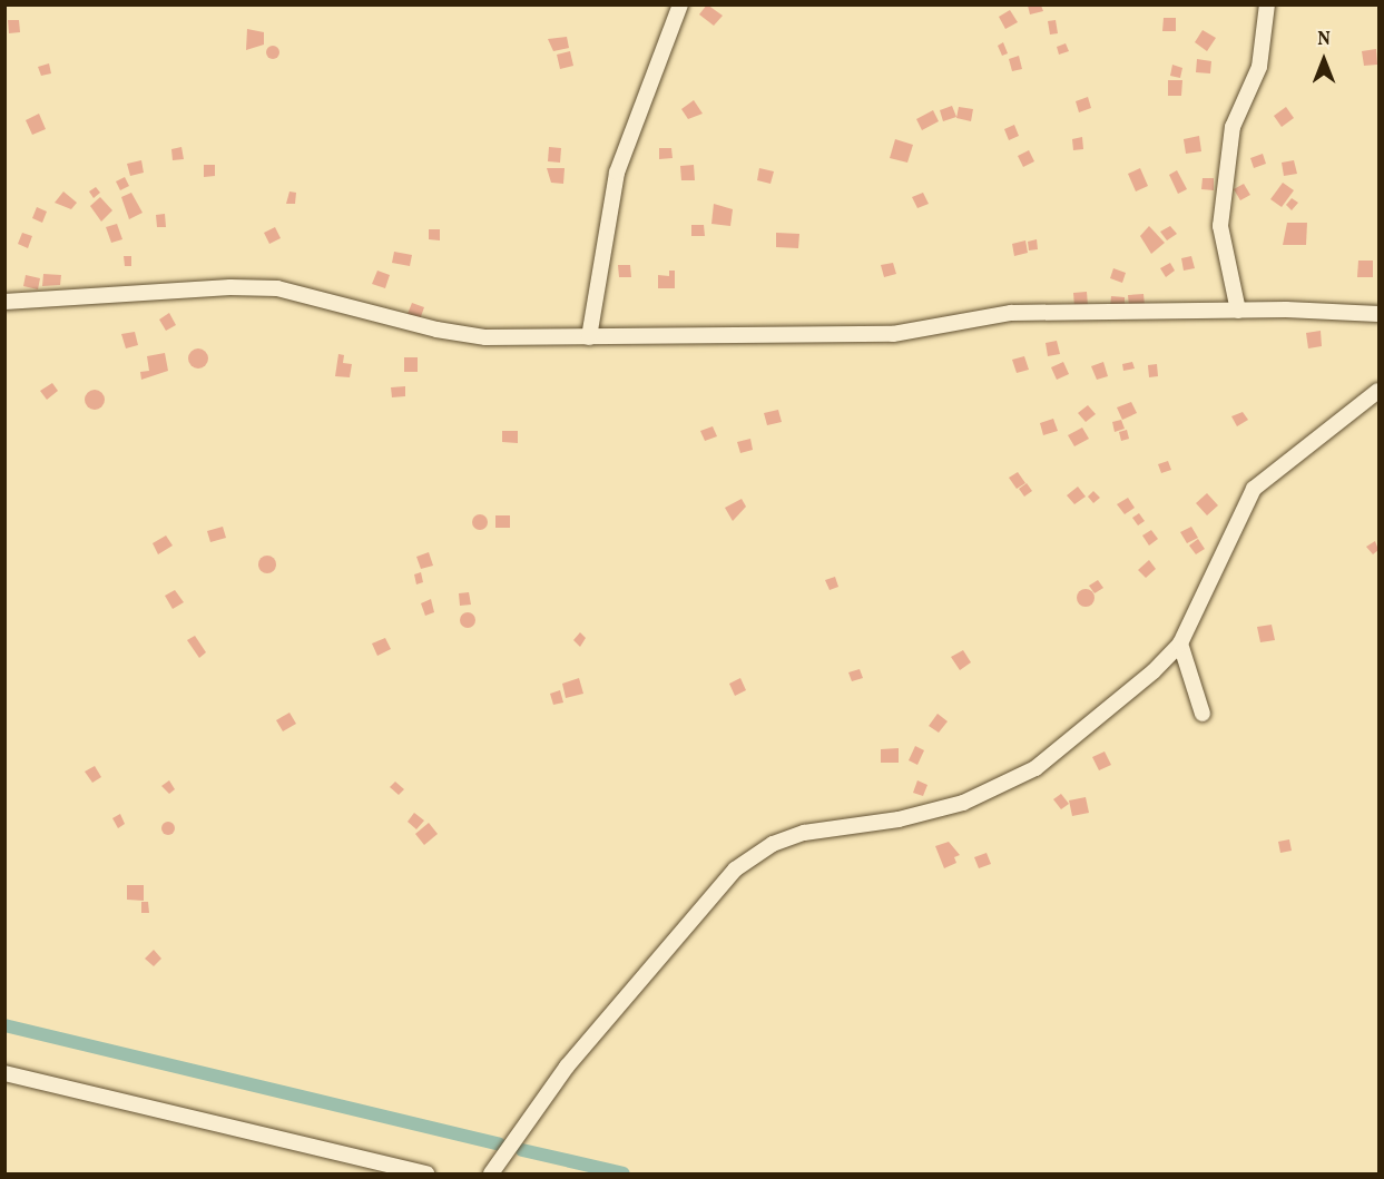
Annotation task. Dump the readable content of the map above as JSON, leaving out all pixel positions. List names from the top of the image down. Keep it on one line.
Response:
{"north":"top"}
